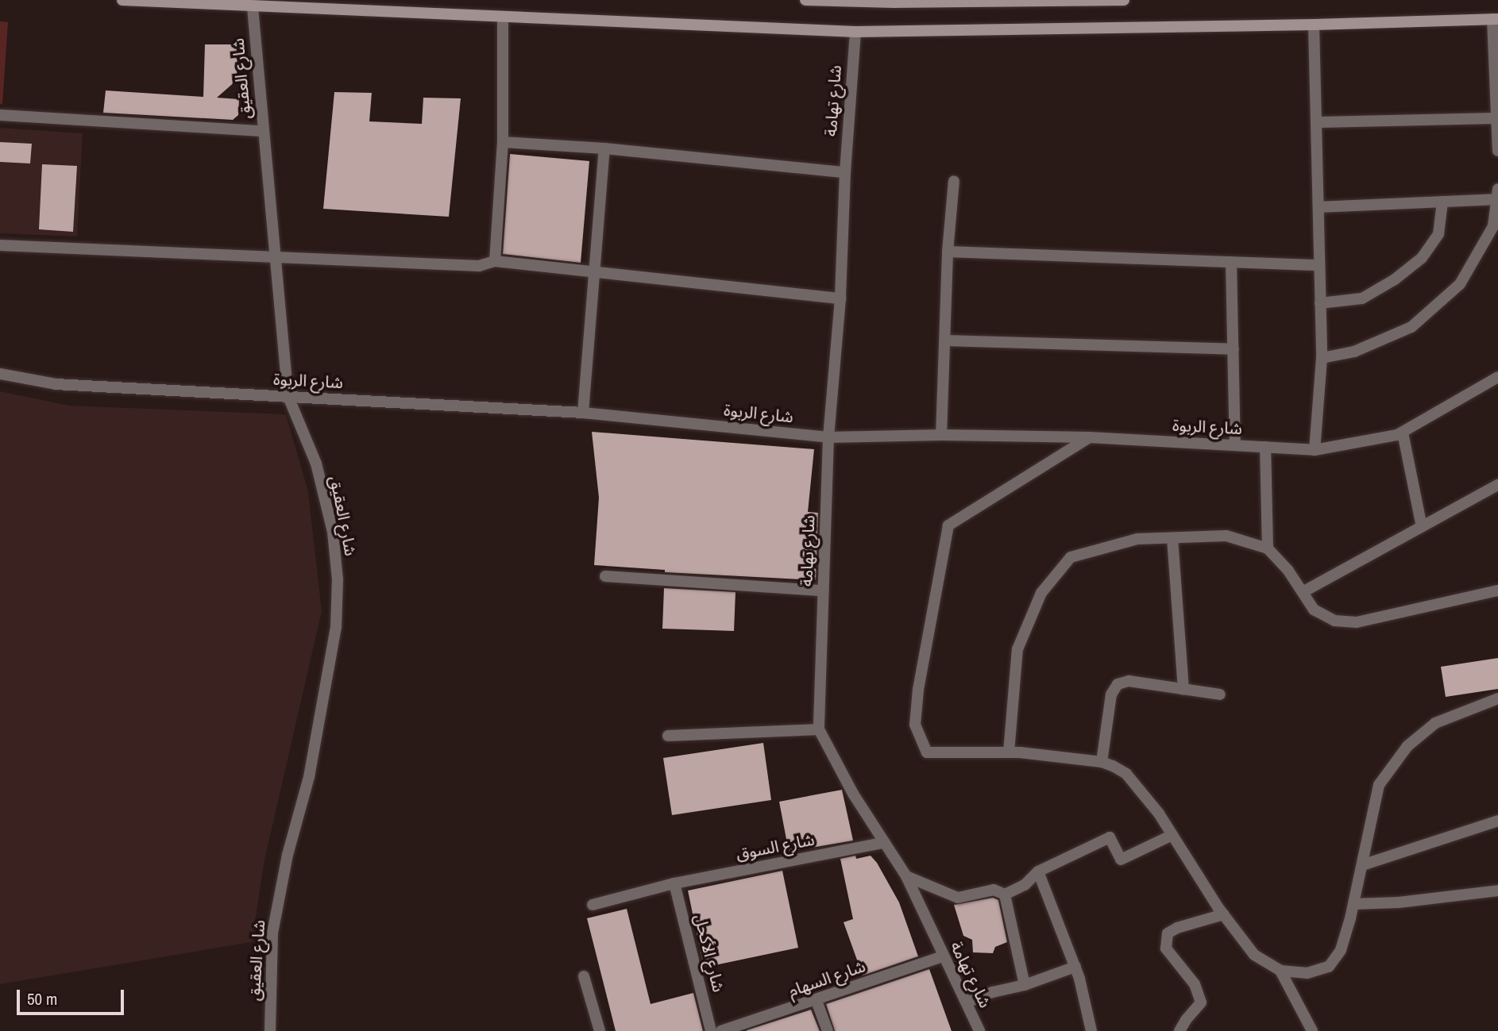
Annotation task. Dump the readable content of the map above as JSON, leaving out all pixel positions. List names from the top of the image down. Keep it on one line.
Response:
{"streets":{"street":["شارع العقيق","شارع تهامة","شارع الربوة","شارع السوق","شارع الأكحل","شارع السهام"]},"crossings":[["شارع العقيق","شارع الربوة"],["شارع تهامة","شارع الربوة"],["شارع تهامة","شارع السوق"],["شارع تهامة","شارع السهام"],["شارع السوق","شارع الأكحل"]],"scale_bar":"50 m"}
